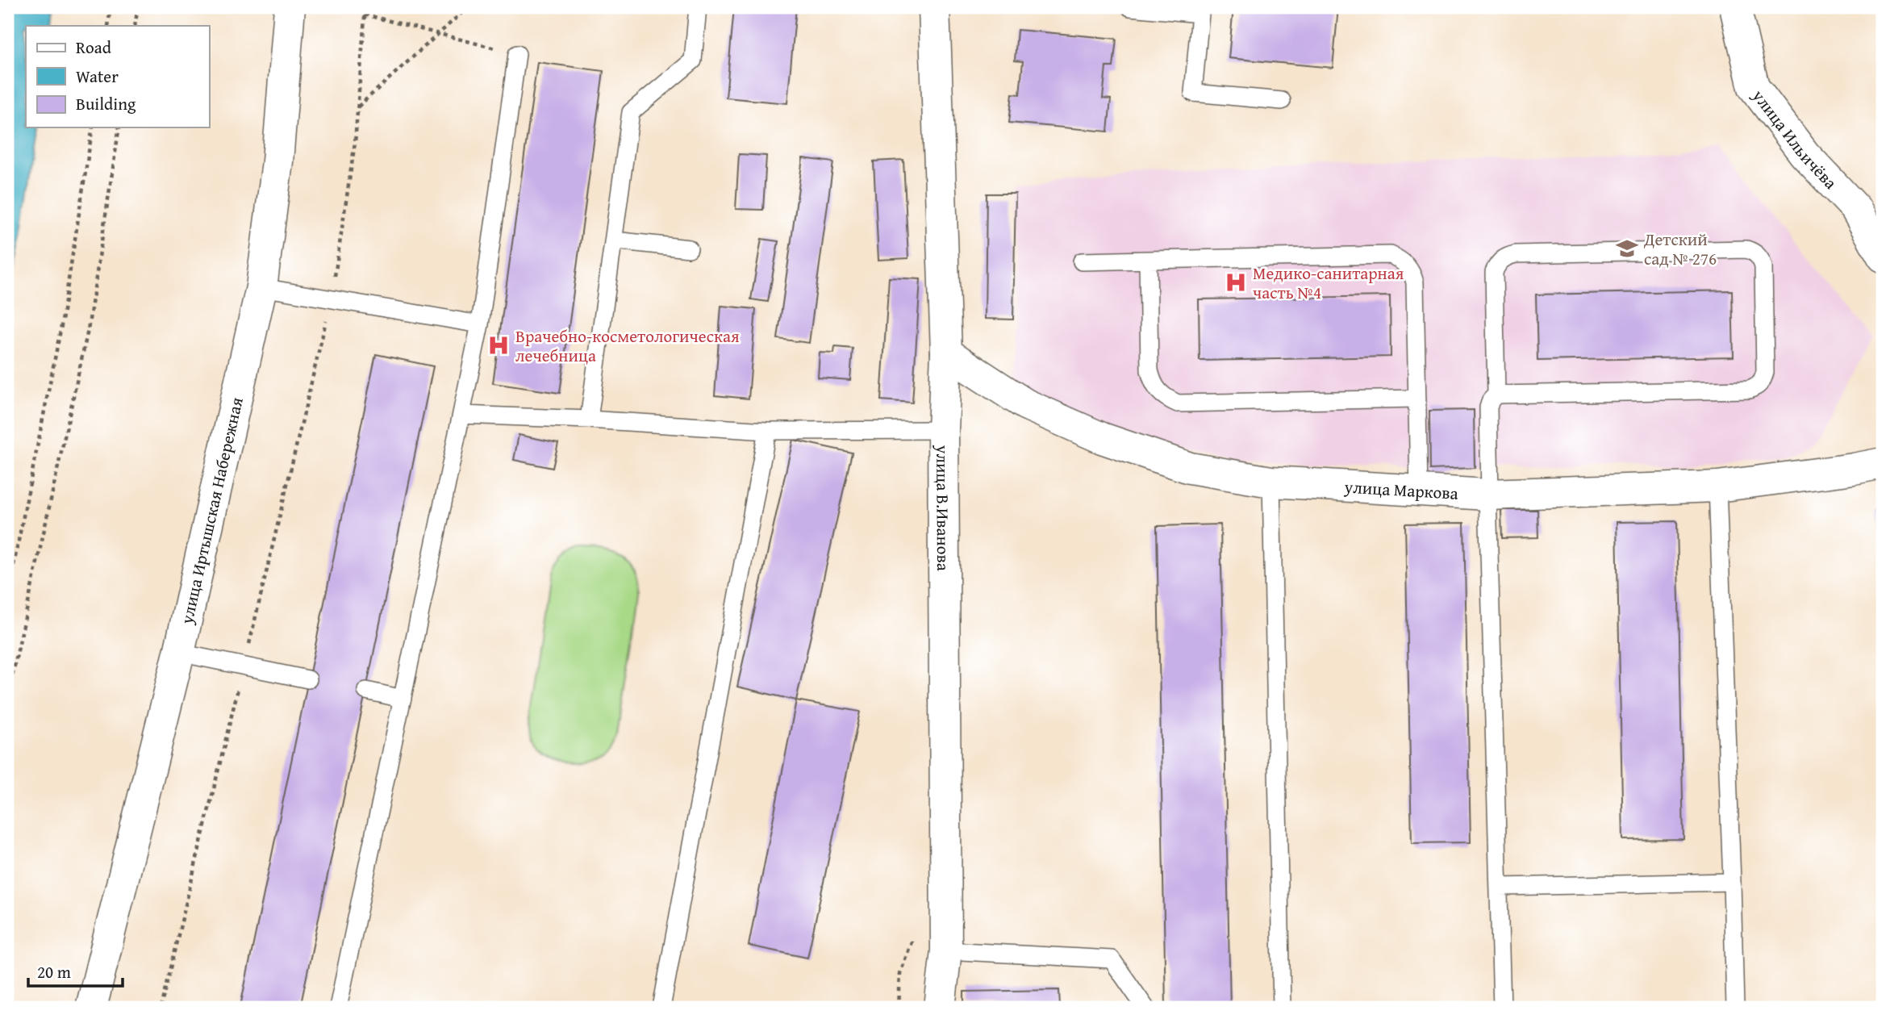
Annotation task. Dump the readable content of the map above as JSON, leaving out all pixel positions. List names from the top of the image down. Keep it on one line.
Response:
{"streets":{"street":["улица Ильичёва","улица Маркова","улица В.Иванова","улица Иртышская Набережная"]},"crossings":[["улица Маркова","улица В.Иванова"]],"places":{"school or university":["Детский сад № 276"],"hospital":["Медико-санитарная часть №4","Врачебно-косметологическая лечебница"]},"legend":["Road","Water","Building"],"scale_bar":"20 m"}
